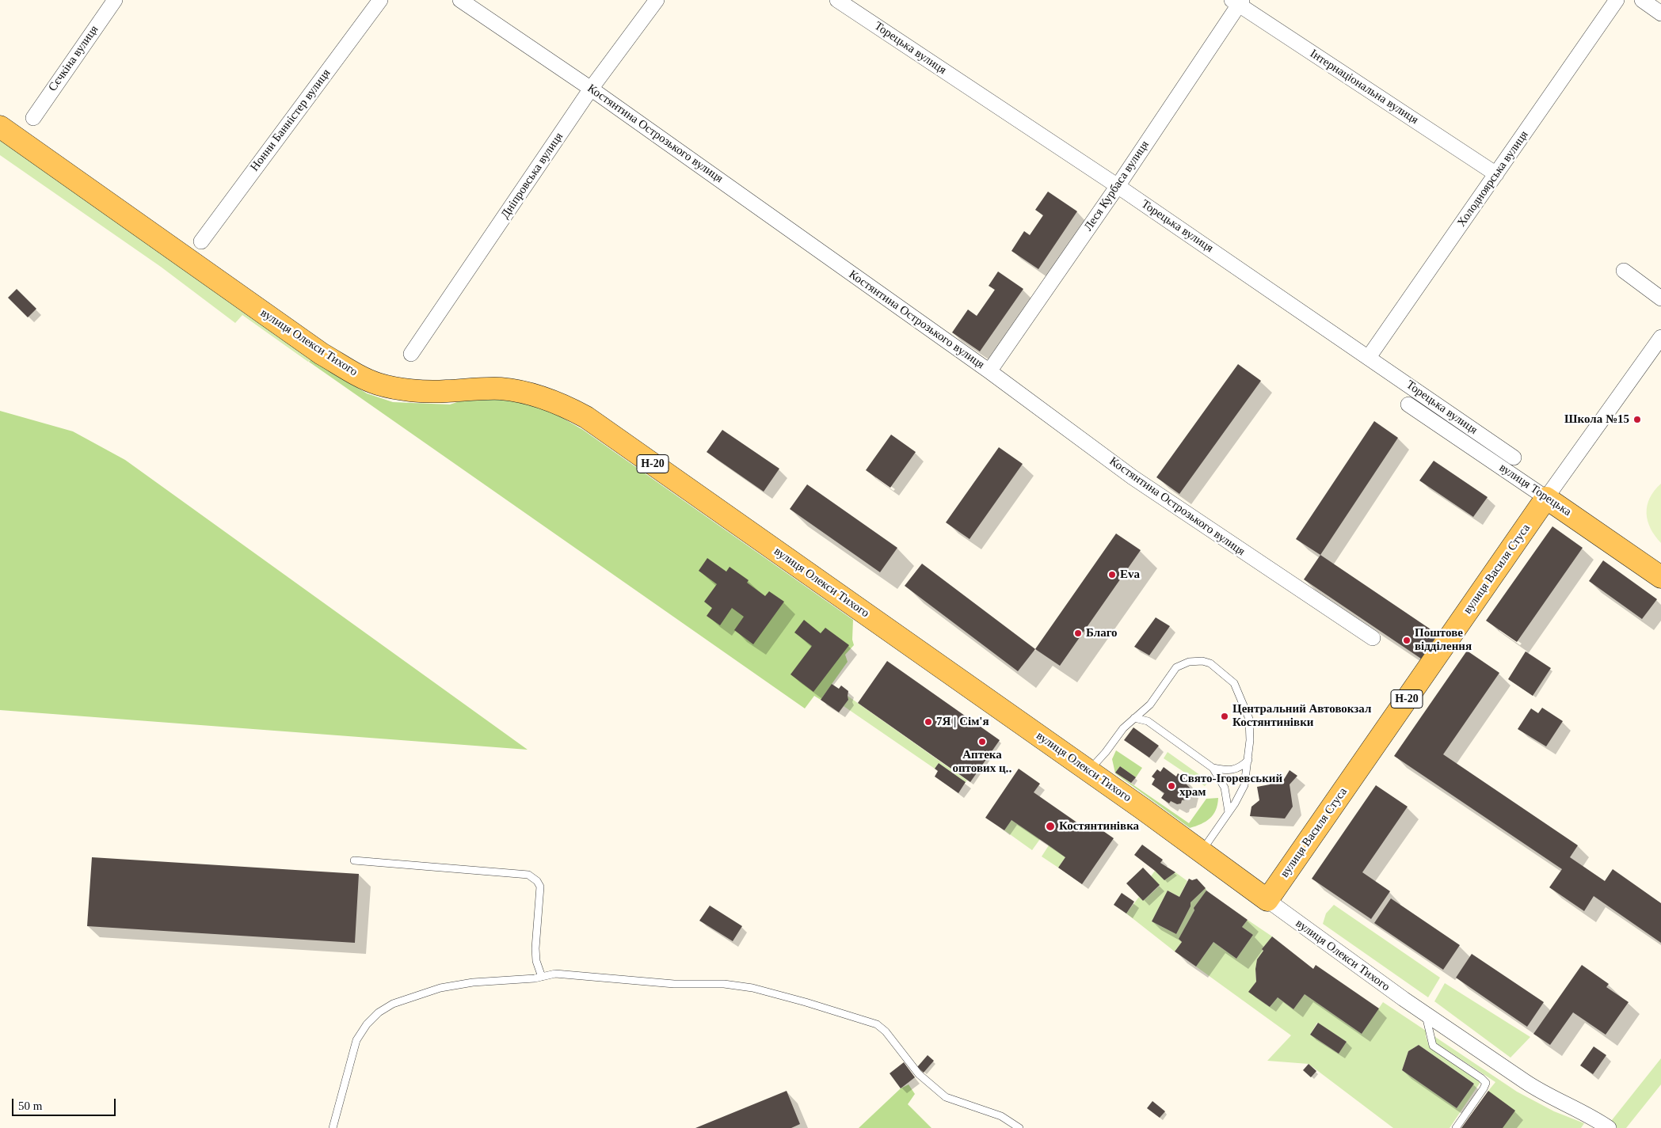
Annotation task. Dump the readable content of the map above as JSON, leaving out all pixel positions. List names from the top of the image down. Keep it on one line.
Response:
{"streets":{"main road":["вулиця Олекси Тихого","Н-20","вулиця Торецька","вулиця Василя Стуса"],"street":["Торецька вулиця","Сєчкіна вулиця","Інтернаціональна вулиця","Нонни Банністер вулиця","Костянтина Острозького вулиця","Дніпровська вулиця","Холодноярська вулиця","Леся Курбаса вулиця"]},"crossings":[["Торецька вулиця","Холодноярська вулиця"],["Торецька вулиця","Леся Курбаса вулиця"],["Інтернаціональна вулиця","Холодноярська вулиця"],["Інтернаціональна вулиця","Леся Курбаса вулиця"],["Костянтина Острозького вулиця","Дніпровська вулиця"],["Костянтина Острозького вулиця","Леся Курбаса вулиця"],["вулиця Олекси Тихого","вулиця Василя Стуса"],["вулиця Торецька","вулиця Василя Стуса"]],"places":["Школа №15","Eva","Благо","Поштове відділення","Центральний Автовокзал Костянтинівки","7Я | Сім'я","Аптека оптових ц‥","Свято-Ігоревський храм","Костянтинівка"],"scale_bar":"50 m"}
